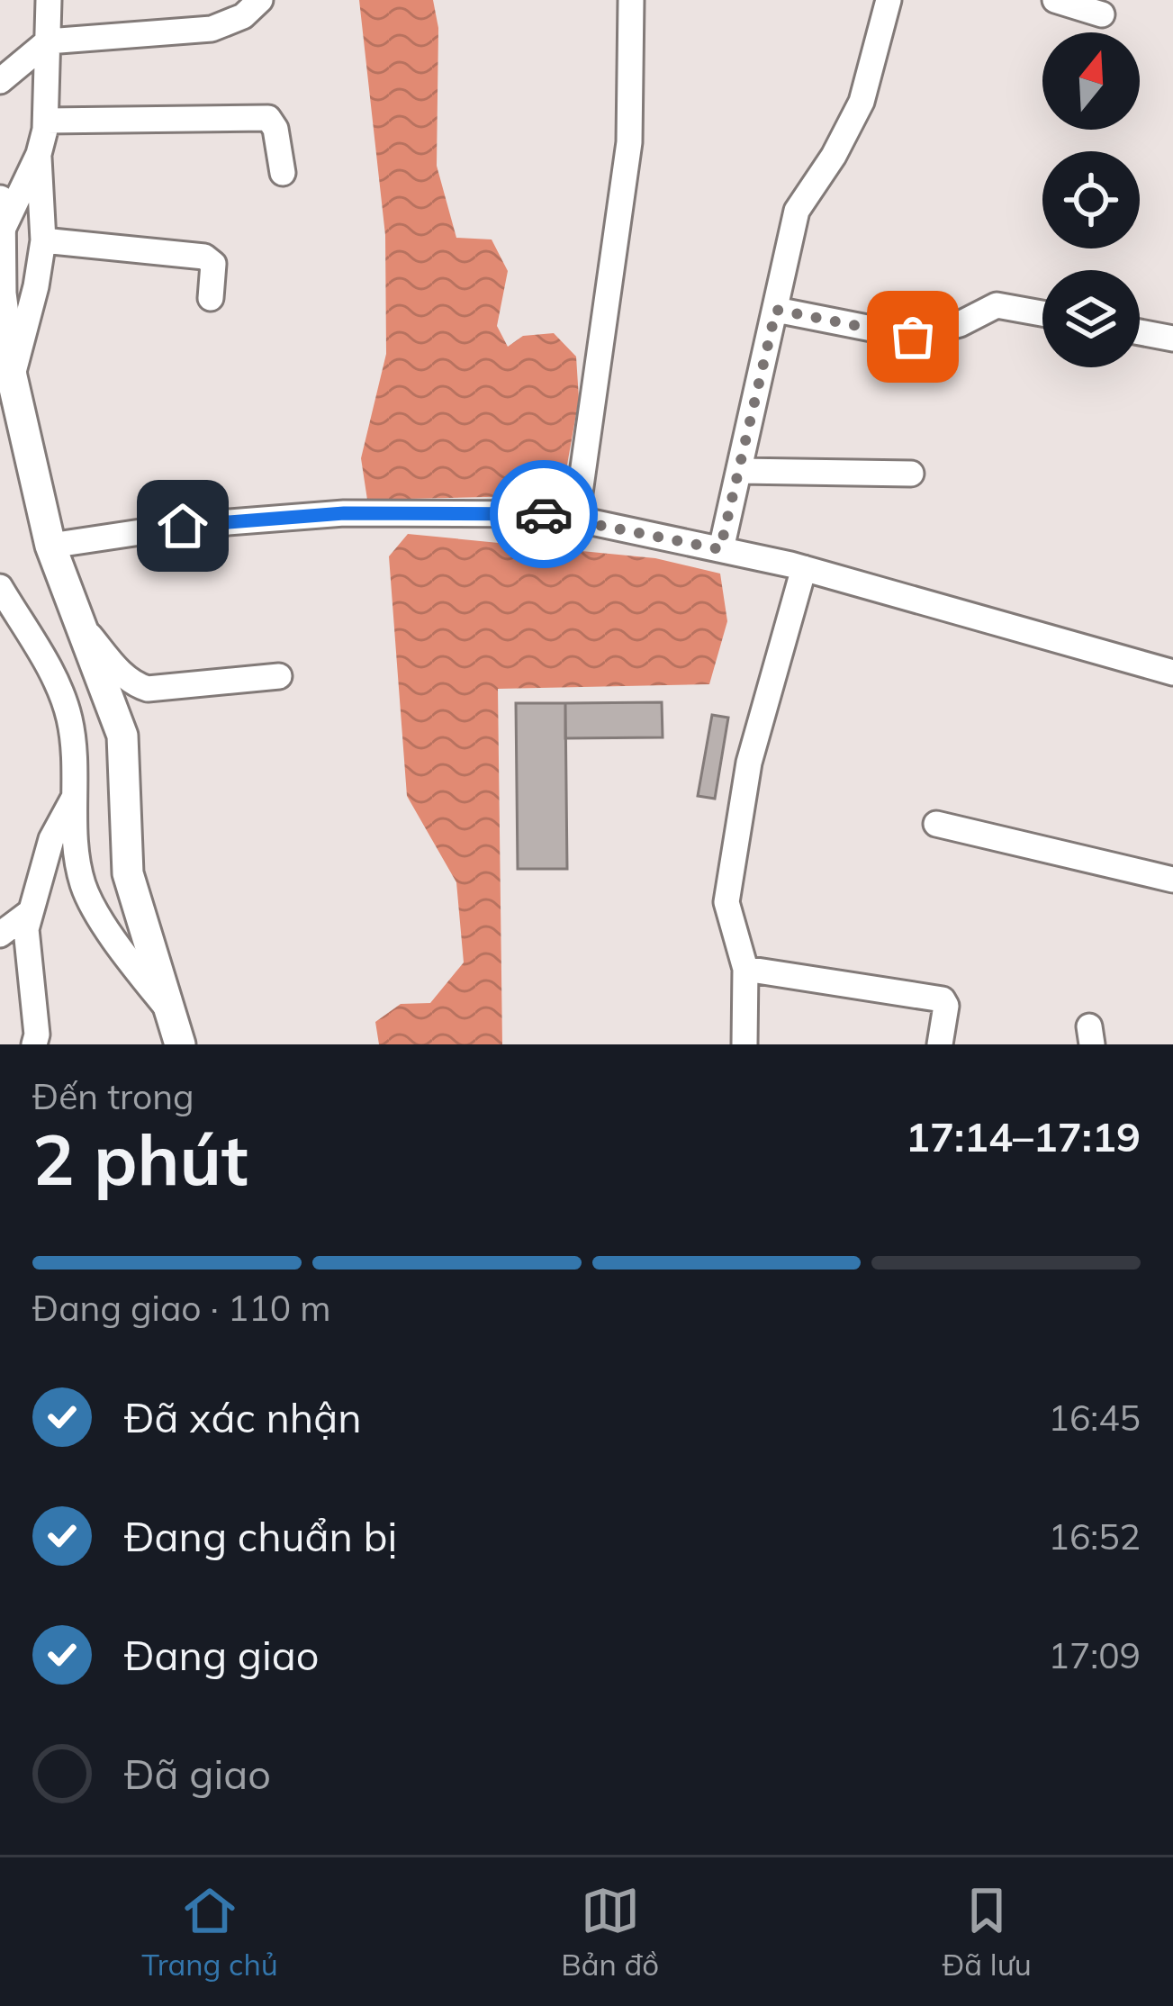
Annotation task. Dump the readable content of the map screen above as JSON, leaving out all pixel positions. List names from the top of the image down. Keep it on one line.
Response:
{"north":"top","page":{"heading":["2 phút","Đến trong","17:14–17:19"],"bar":"Đang giao · 110 m","list":[["Đã xác nhận","16:45"],["Đang chuẩn bị","16:52"],["Đang giao","17:09"],"Đã giao"],"tabs":["Trang chủ","Bản đồ","Đã lưu"]}}
